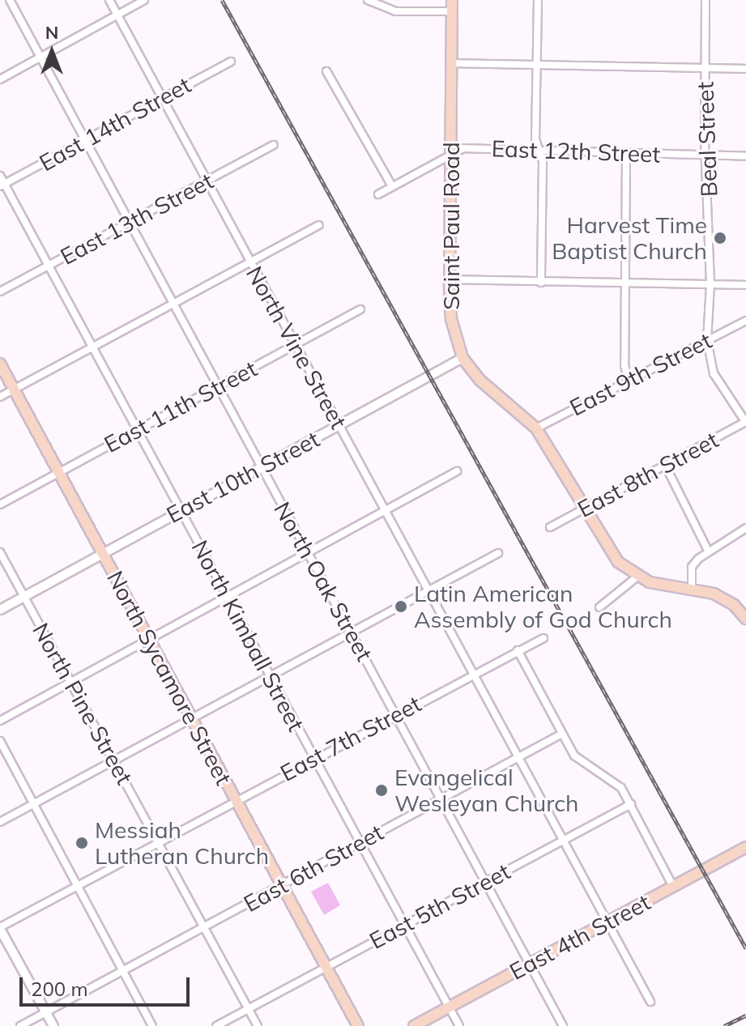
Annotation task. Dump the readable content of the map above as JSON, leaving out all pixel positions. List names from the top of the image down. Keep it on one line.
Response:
{"streets":{"main road":["Saint Paul Road","North Sycamore Street","East 4th Street"],"street":["East 14th Street","Beal Street","East 12th Street","East 13th Street","North Vine Street","East 9th Street","East 11th Street","East 8th Street","East 10th Street","North Oak Street","North Kimball Street","North Pine Street","East 7th Street","East 6th Street","East 5th Street"]},"crossings":[["East 14th Street","North Vine Street"],["East 14th Street","North Oak Street"],["East 14th Street","North Kimball Street"],["Beal Street","East 12th Street"],["Beal Street","East 9th Street"],["Beal Street","East 8th Street"],["East 12th Street","Saint Paul Road"],["East 13th Street","North Vine Street"],["East 13th Street","North Oak Street"],["East 13th Street","North Kimball Street"],["Saint Paul Road","East 9th Street"],["Saint Paul Road","East 8th Street"],["Saint Paul Road","East 10th Street"],["North Vine Street","East 11th Street"],["North Vine Street","East 10th Street"],["North Vine Street","East 7th Street"],["North Vine Street","East 6th Street"],["North Vine Street","East 5th Street"],["North Vine Street","East 4th Street"],["East 11th Street","North Oak Street"],["East 11th Street","North Kimball Street"],["East 11th Street","North Sycamore Street"],["East 10th Street","North Oak Street"],["East 10th Street","North Kimball Street"],["East 10th Street","North Sycamore Street"],["East 10th Street","North Pine Street"],["North Oak Street","East 7th Street"],["North Oak Street","East 6th Street"],["North Oak Street","East 5th Street"],["North Oak Street","East 4th Street"],["North Kimball Street","East 7th Street"],["North Kimball Street","East 6th Street"],["North Kimball Street","East 5th Street"],["North Kimball Street","East 4th Street"],["North Sycamore Street","East 7th Street"],["North Sycamore Street","East 6th Street"],["North Sycamore Street","East 5th Street"],["North Pine Street","East 7th Street"],["North Pine Street","East 6th Street"],["North Pine Street","East 5th Street"]],"places":["Harvest Time Baptist Church","Latin American Assembly of God Church","Evangelical Wesleyan Church","Messiah Lutheran Church"],"scale_bar":"200 m","north":"top"}
